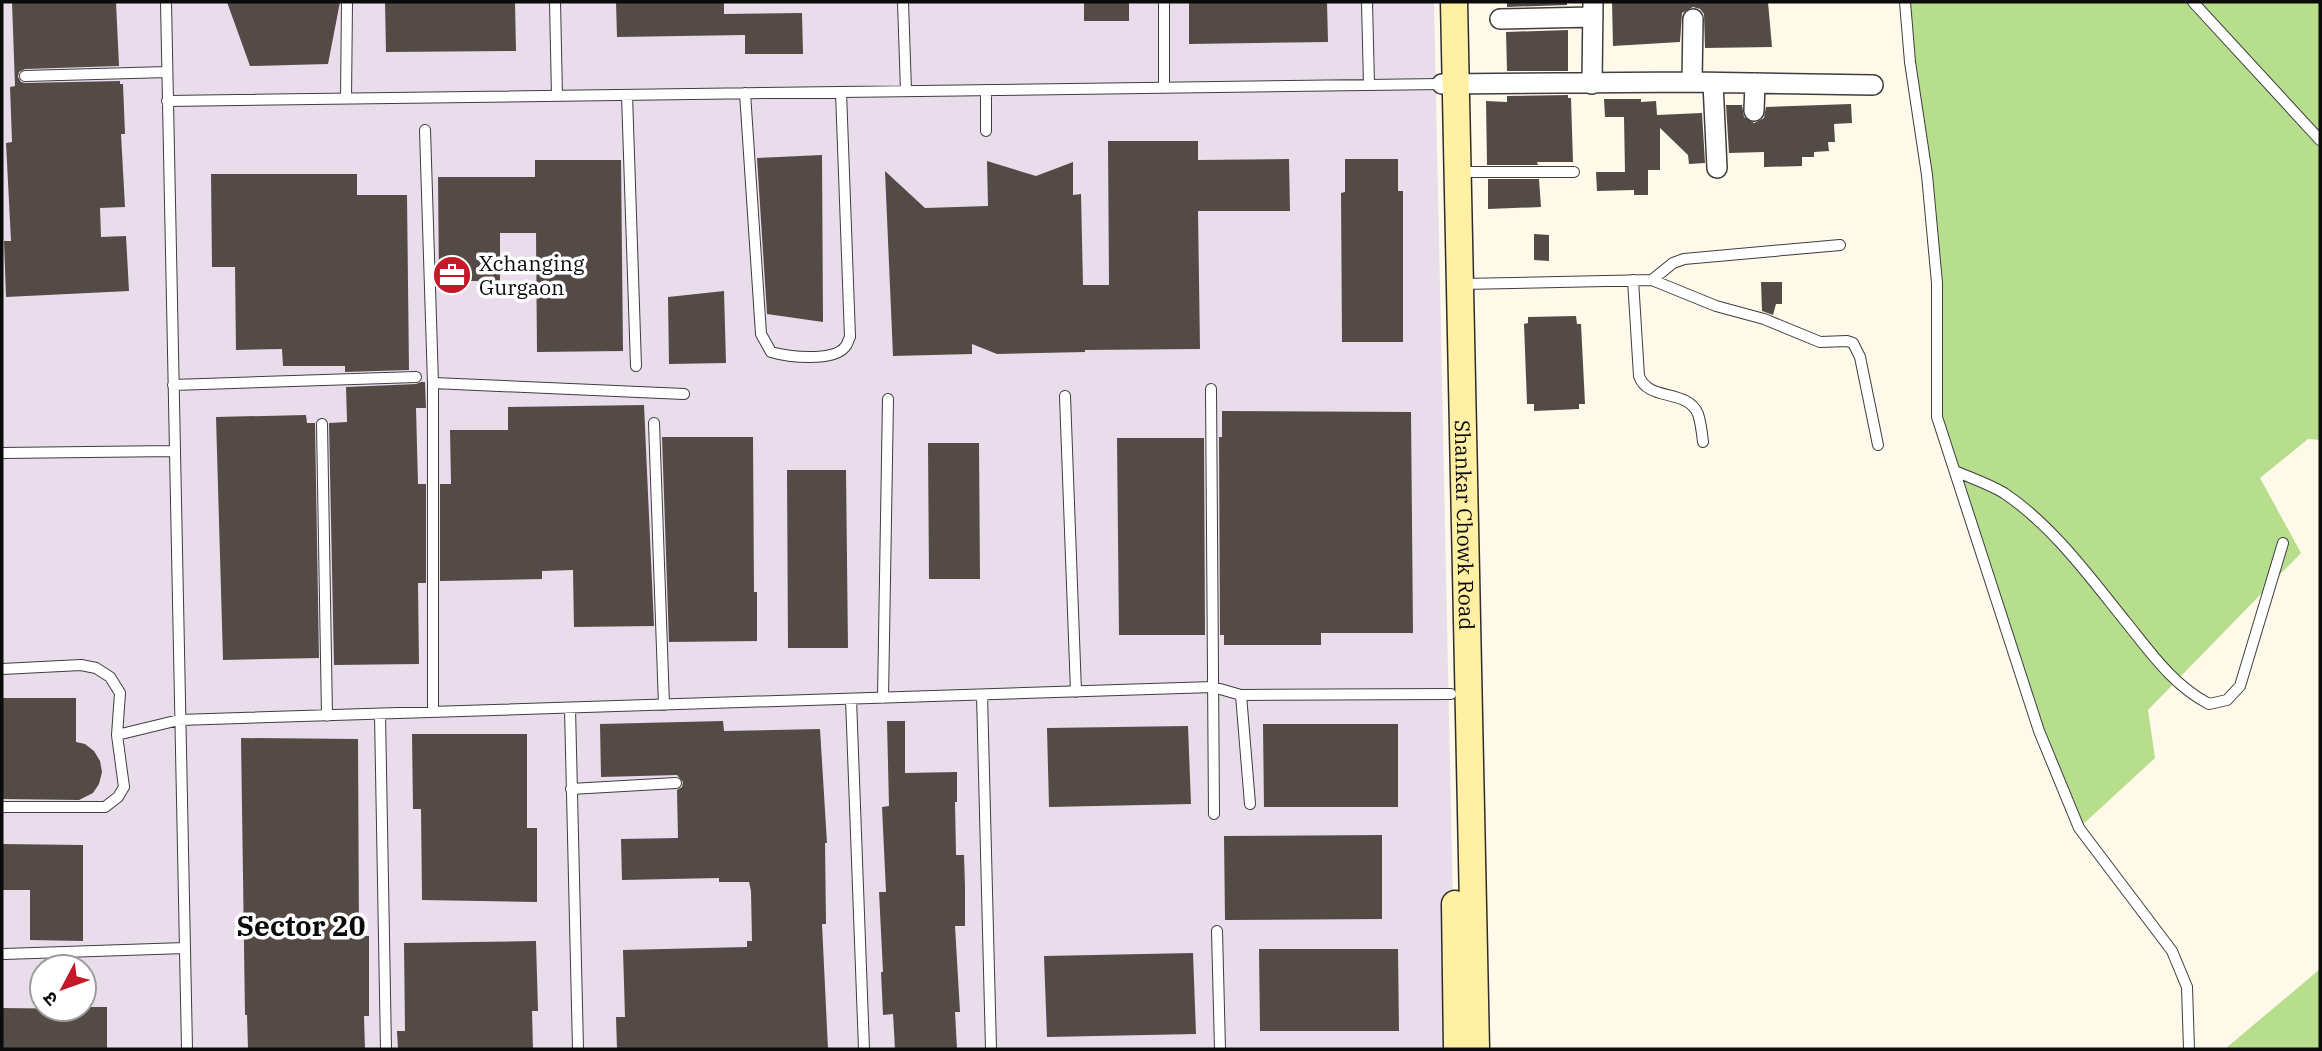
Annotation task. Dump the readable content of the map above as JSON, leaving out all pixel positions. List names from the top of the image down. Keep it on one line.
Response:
{"streets":{"main road":["Shankar Chowk Road"]},"districts":["Sector 20"],"places":{"office":["Xchanging Gurgaon"]},"north":"bottom left"}
